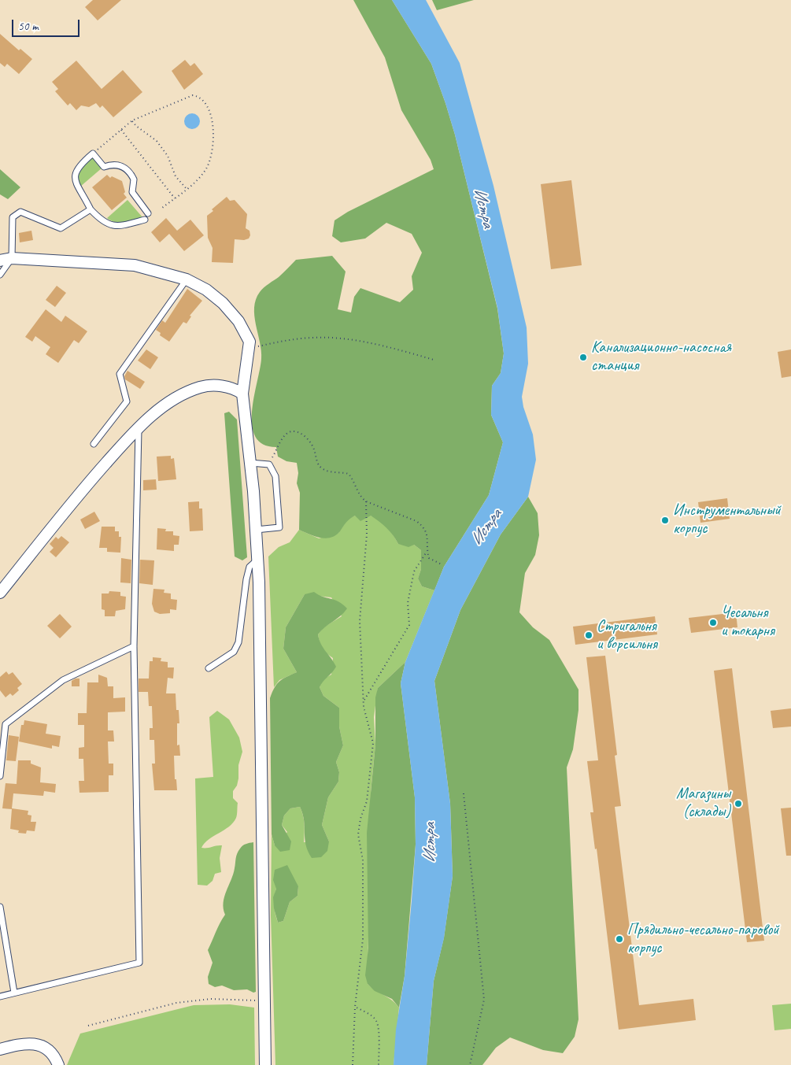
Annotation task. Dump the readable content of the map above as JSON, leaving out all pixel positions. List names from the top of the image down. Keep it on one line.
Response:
{"water":["Истра"],"places":["Канализационно-насосная станция","Инструментальный корпус","Чесальня и токарня","Стригальня и ворсильня","Магазины (склады)","Прядильно-чесально-паровой корпус"],"scale_bar":"50 m"}
